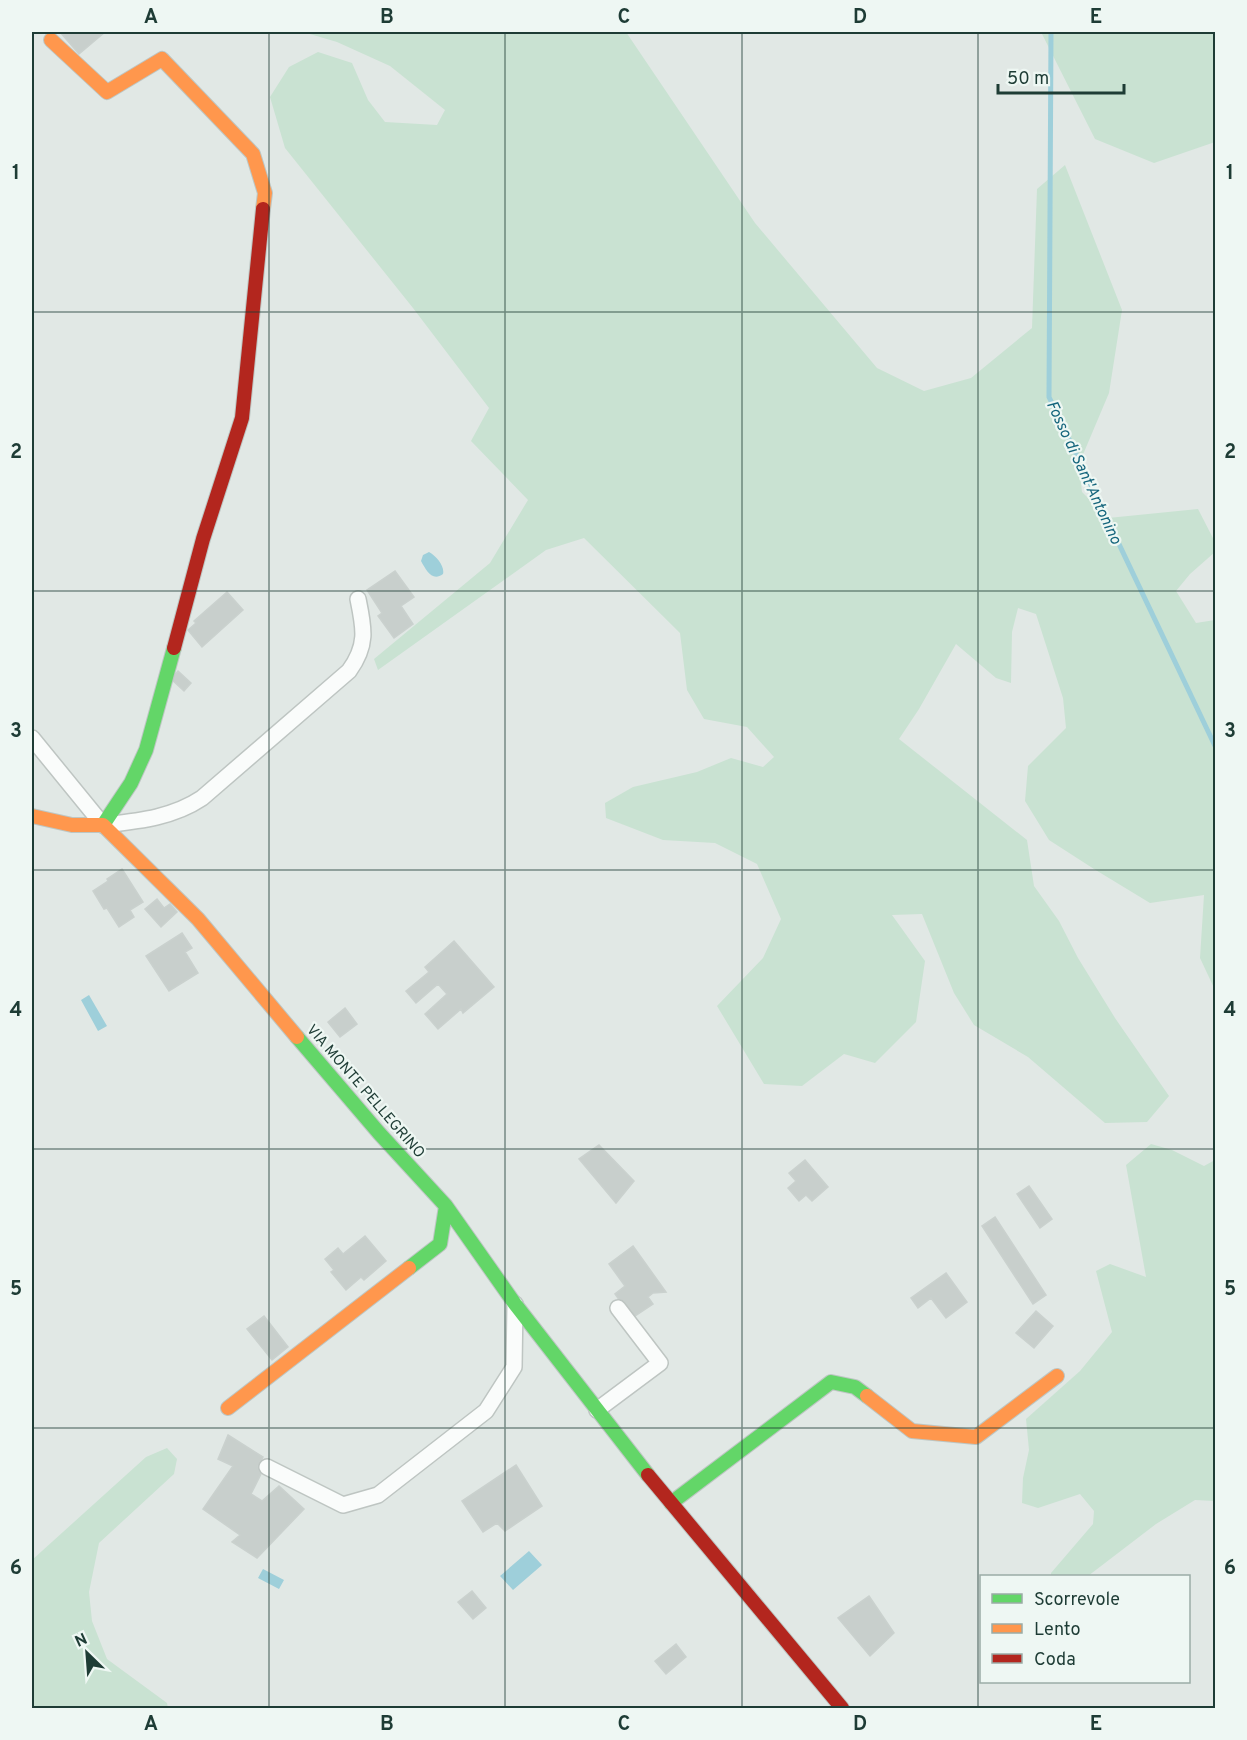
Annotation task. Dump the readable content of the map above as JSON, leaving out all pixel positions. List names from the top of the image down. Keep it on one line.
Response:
{"streets":{"street":["VIA MONTE PELLEGRINO"]},"water":["Fosso di Sant'Antonino"],"legend":["Scorrevole","Lento","Coda"],"scale_bar":"50 m","north":"top left","grid":{"columns":["A","B","C","D","E"],"rows":["1","2","3","4","5","6"]}}
